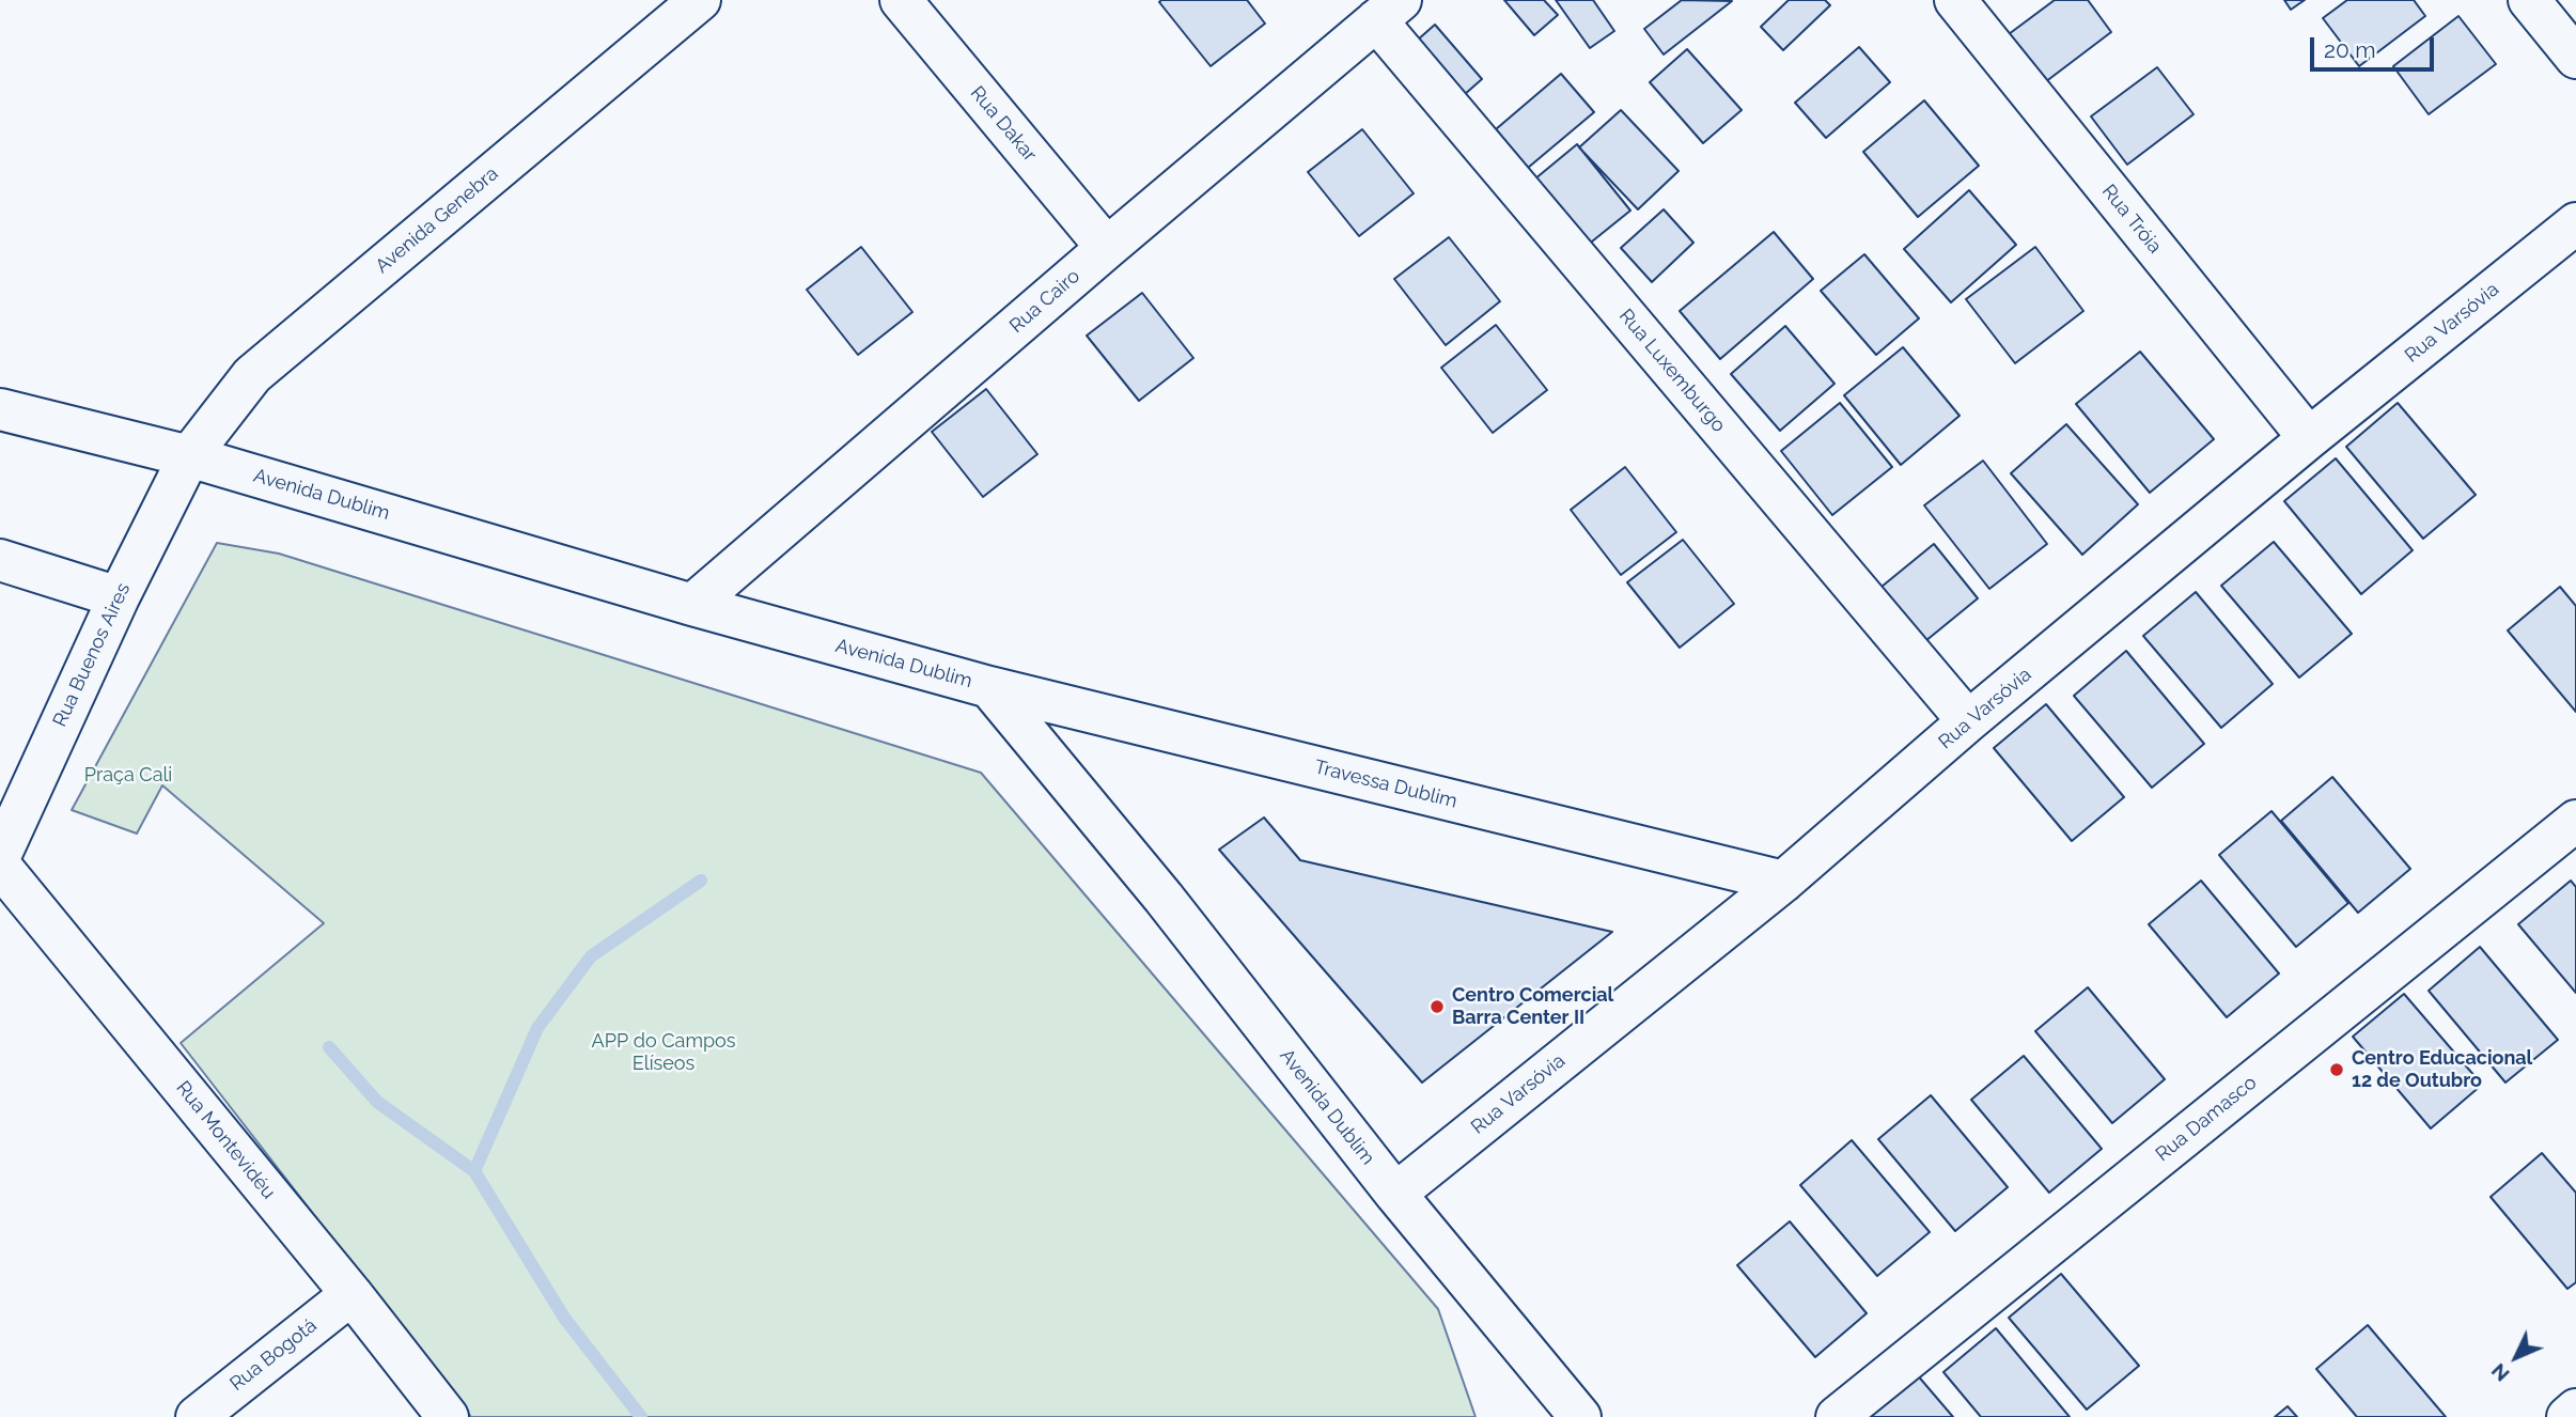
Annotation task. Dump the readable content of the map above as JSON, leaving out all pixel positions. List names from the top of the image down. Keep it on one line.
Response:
{"streets":{"street":["Rua Dakar","Rua Tróia","Avenida Genebra","Rua Cairo","Rua Varsóvia","Rua Luxemburgo","Avenida Dublim","Rua Buenos Aires","Travessa Dublim","Rua Damasco","Rua Montevidéu","Rua Bogotá"]},"crossings":[["Rua Dakar","Rua Cairo"],["Rua Tróia","Rua Varsóvia"],["Avenida Genebra","Avenida Dublim"],["Avenida Genebra","Rua Buenos Aires"],["Rua Cairo","Rua Luxemburgo"],["Rua Cairo","Avenida Dublim"],["Rua Varsóvia","Rua Luxemburgo"],["Rua Varsóvia","Avenida Dublim"],["Rua Varsóvia","Travessa Dublim"],["Avenida Dublim","Rua Buenos Aires"],["Avenida Dublim","Travessa Dublim"],["Rua Montevidéu","Rua Bogotá"]],"parks":["Praça Cali","APP do Campos Elíseos"],"places":["Centro Comercial Barra Center II","Centro Educacional 12 de Outubro"],"scale_bar":"20 m","north":"bottom left"}
